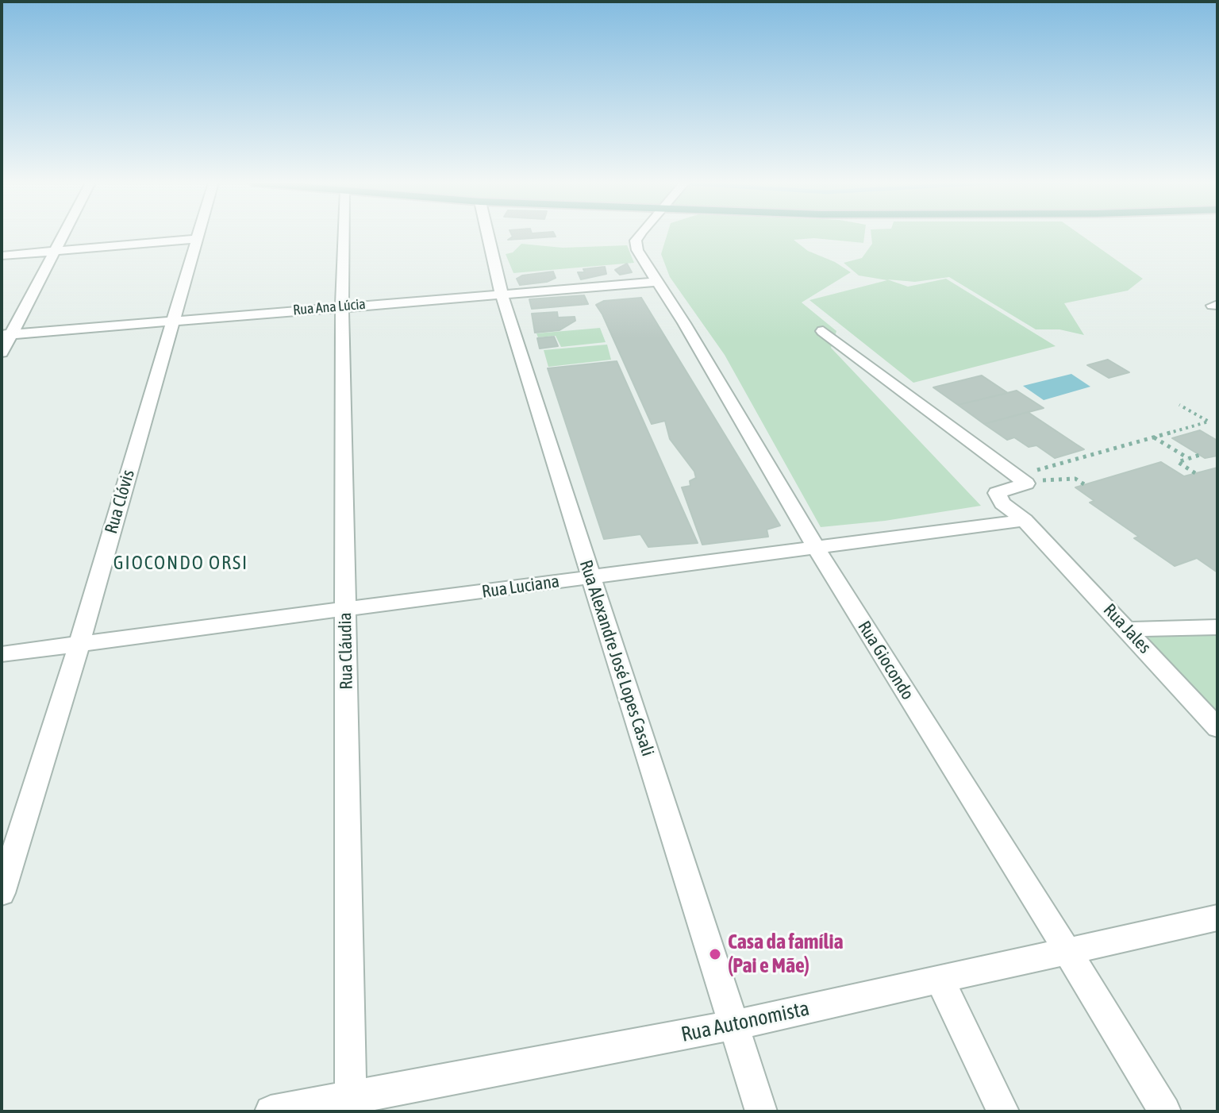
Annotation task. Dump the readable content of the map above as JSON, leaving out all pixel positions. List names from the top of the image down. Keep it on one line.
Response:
{"streets":{"street":["Rua Ana Lúcia","Rua Clóvis","Rua Luciana","Rua Jales","Rua Cláudia","Rua Alexandre José Lopes Casali","Rua Giocondo","Rua Autonomista"]},"crossings":[["Rua Ana Lúcia","Rua Clóvis"],["Rua Ana Lúcia","Rua Cláudia"],["Rua Ana Lúcia","Rua Alexandre José Lopes Casali"],["Rua Ana Lúcia","Rua Giocondo"],["Rua Clóvis","Rua Luciana"],["Rua Luciana","Rua Jales"],["Rua Luciana","Rua Cláudia"],["Rua Luciana","Rua Alexandre José Lopes Casali"],["Rua Luciana","Rua Giocondo"],["Rua Cláudia","Rua Autonomista"],["Rua Alexandre José Lopes Casali","Rua Autonomista"],["Rua Giocondo","Rua Autonomista"]],"districts":["GIOCONDO ORSI"],"places":["Casa da família (Pai e Mãe)"]}
